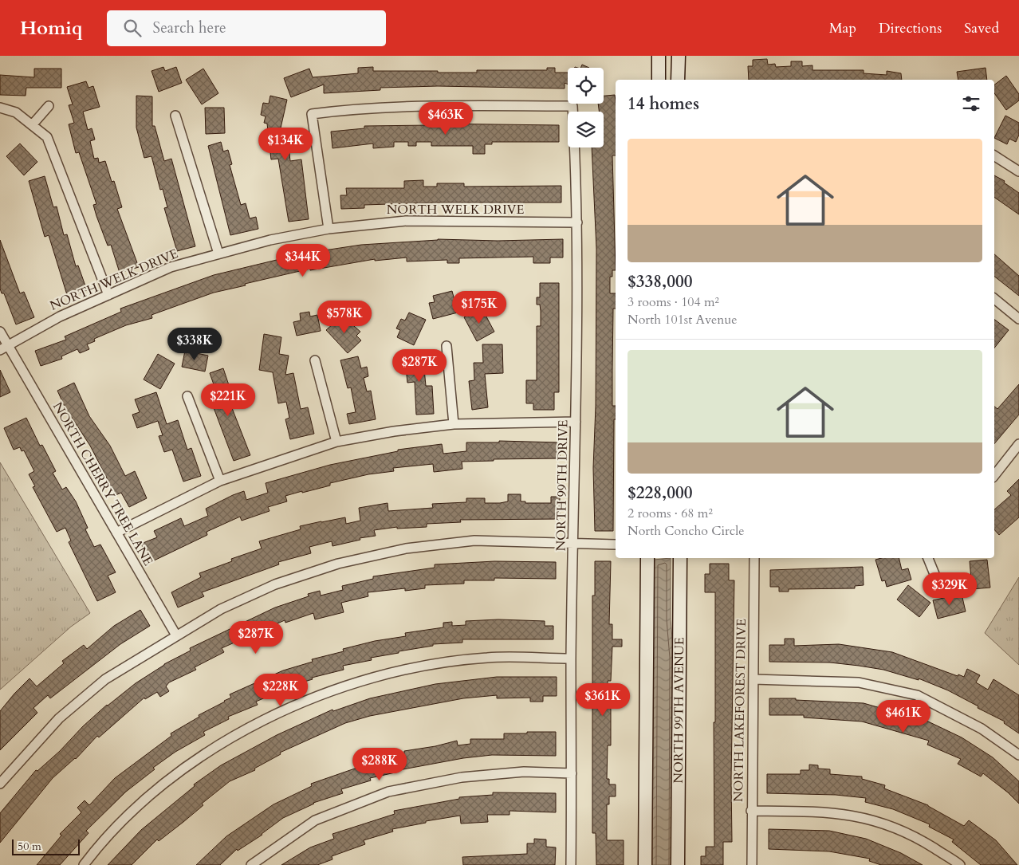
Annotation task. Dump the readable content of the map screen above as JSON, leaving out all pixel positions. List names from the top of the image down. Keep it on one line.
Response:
{"streets":{"main road":["NORTH 99TH AVENUE"],"street":["NORTH WELK DRIVE","NORTH CHERRY TREE LANE","NORTH 99TH DRIVE","NORTH LAKEFOREST DRIVE"]},"crossings":[["NORTH WELK DRIVE","NORTH CHERRY TREE LANE"],["NORTH WELK DRIVE","NORTH 99TH DRIVE"]],"scale_bar":"50 m","page":{"header":"Homiq","search":"Search here","nav":["Map","Directions","Saved"],"heading":"14 homes","price":["$463K","$134K","$344K","$175K","$578K","$338K","$287K","$221K","$329K","$287K","$228K","$361K","$461K","$288K"],"list":[{"name":"$338,000","note":"3 rooms · 104 m² · North 101st Avenue"},{"name":"$228,000","note":"2 rooms · 68 m² · North Concho Circle"}],"scale":"50 m"}}
